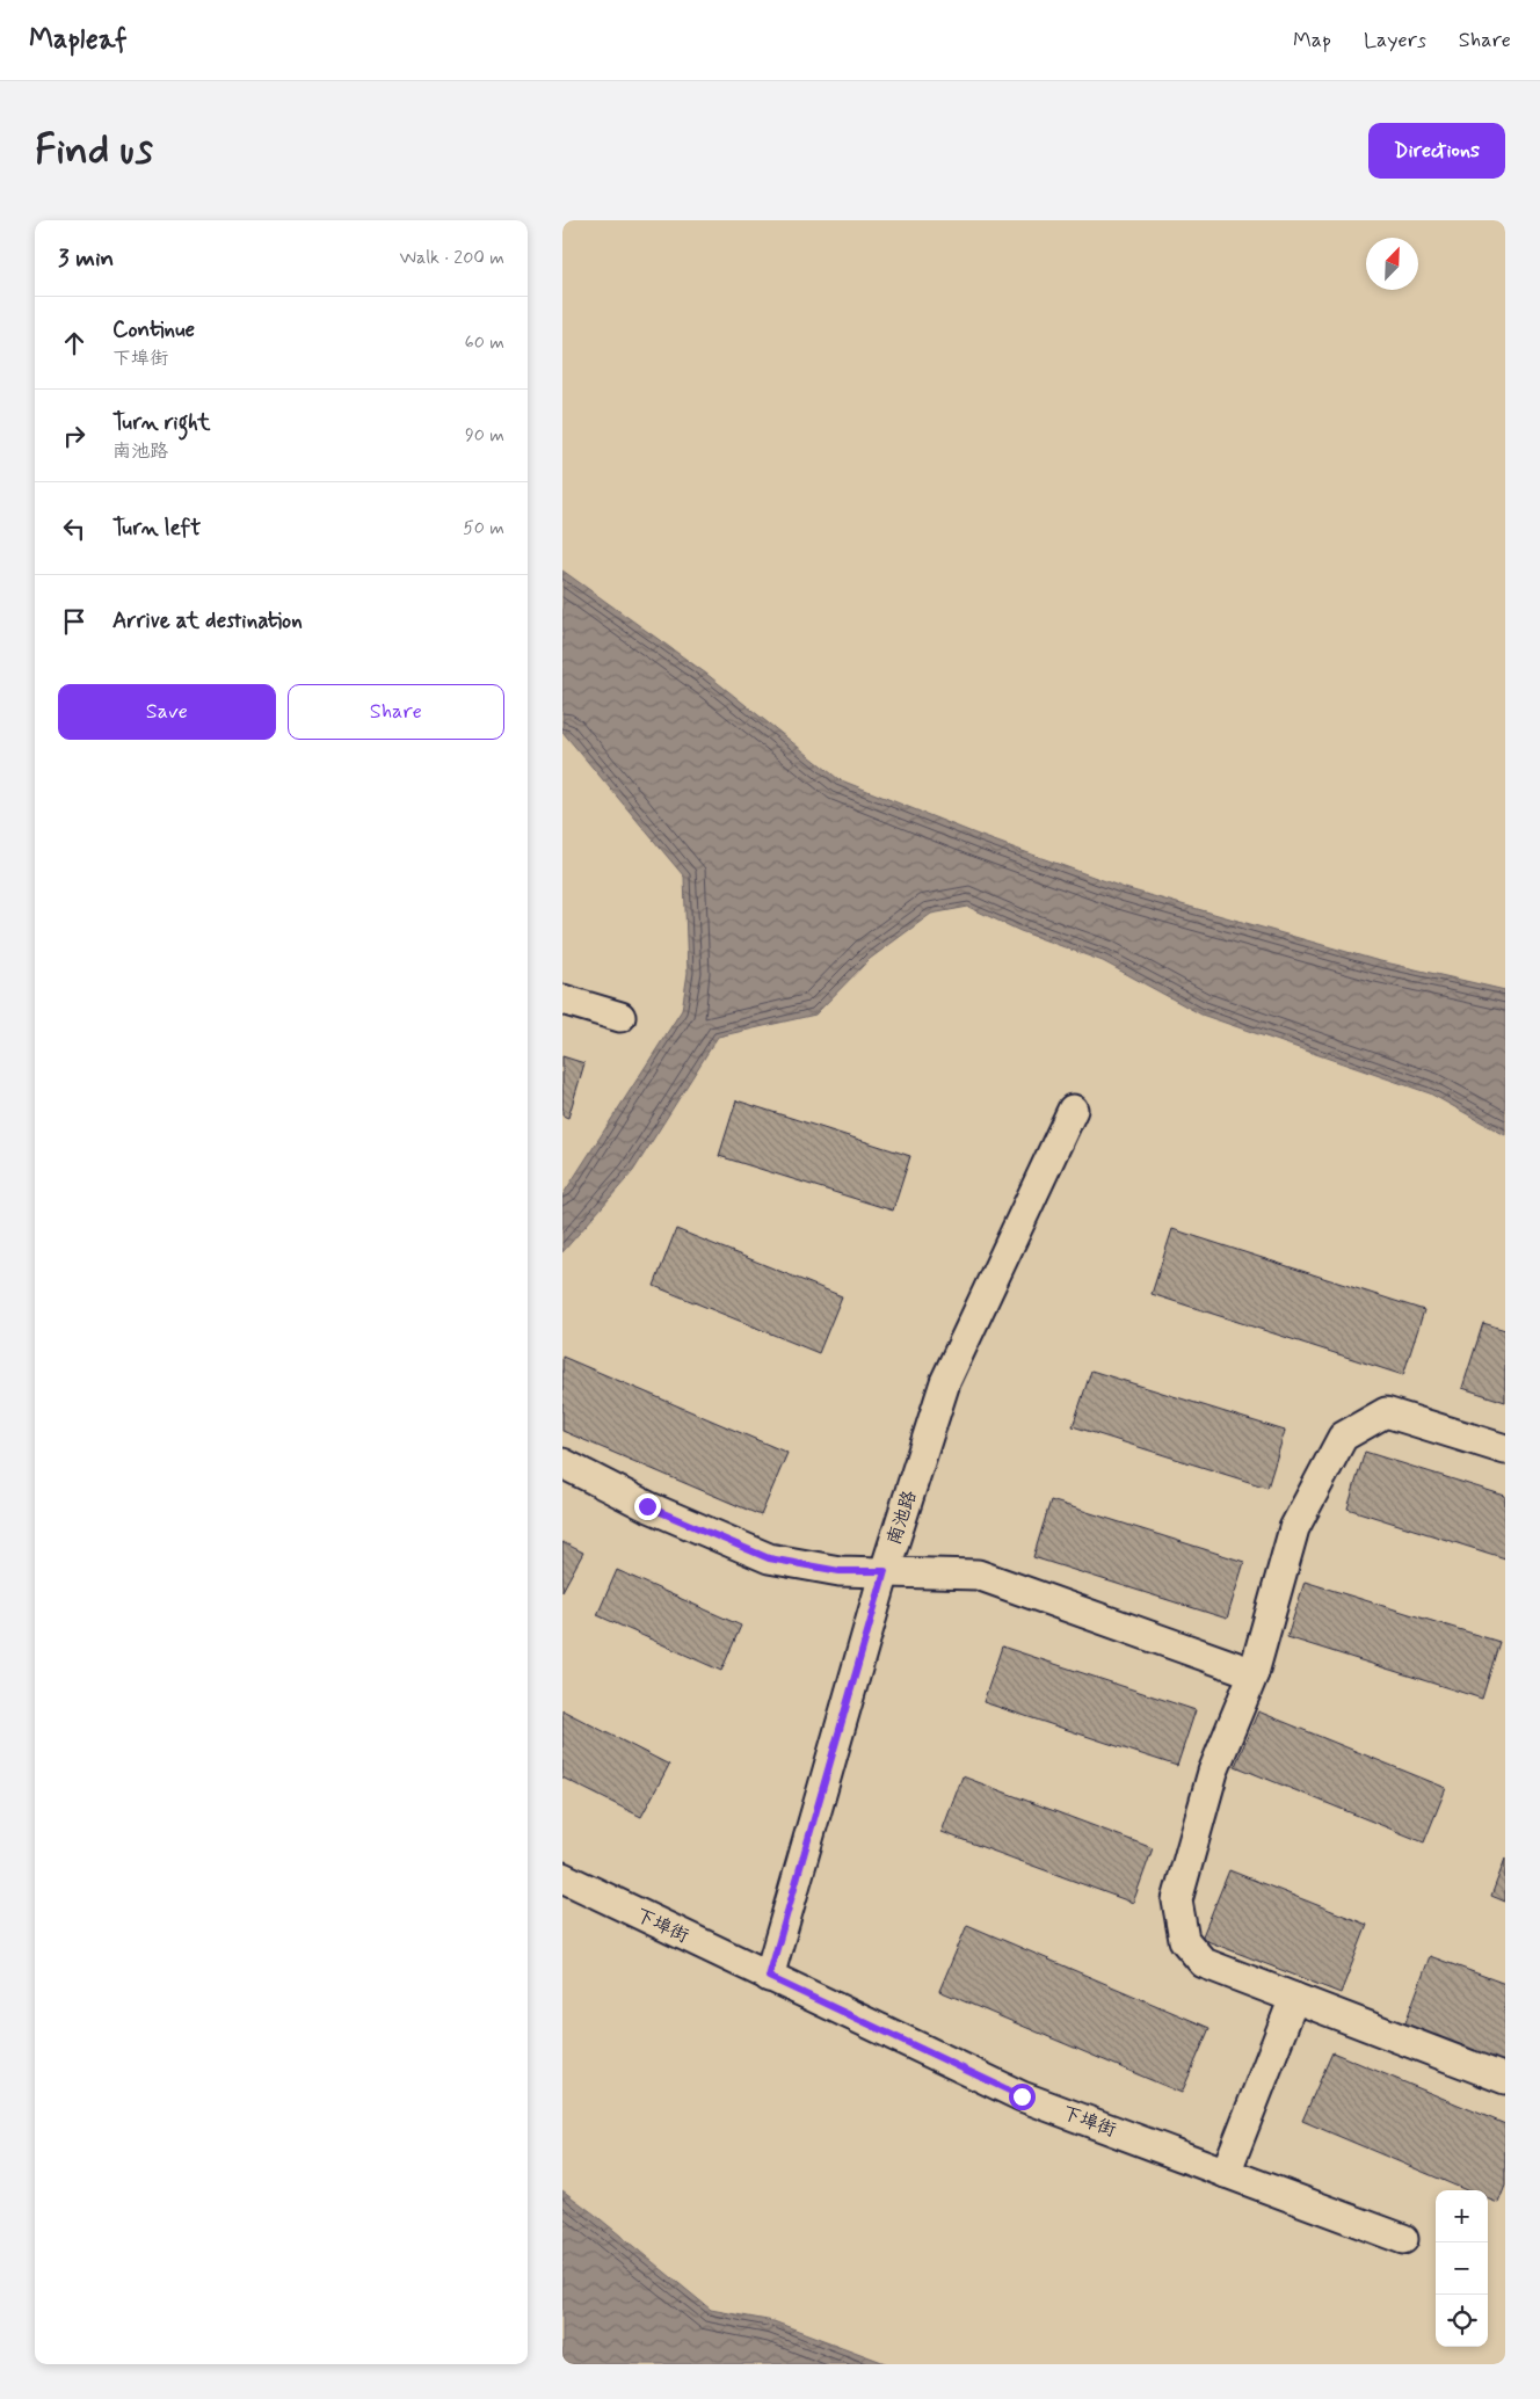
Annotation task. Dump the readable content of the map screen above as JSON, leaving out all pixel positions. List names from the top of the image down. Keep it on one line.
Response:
{"streets":{"street":["南池路","下埠街"]},"crossings":[["南池路","下埠街"]],"north":"top right","page":{"header":"Mapleaf","nav":["Map","Layers","Share"],"buttons":["Directions",["Save","Share"]],"title":"Find us","heading":["3 min","Walk · 200 m"],"list":[["Continue","下埠街","60 m"],["Turn right","南池路","90 m"],["Turn left","50 m"],"Arrive at destination"],"map_buttons":["+","−"]}}
